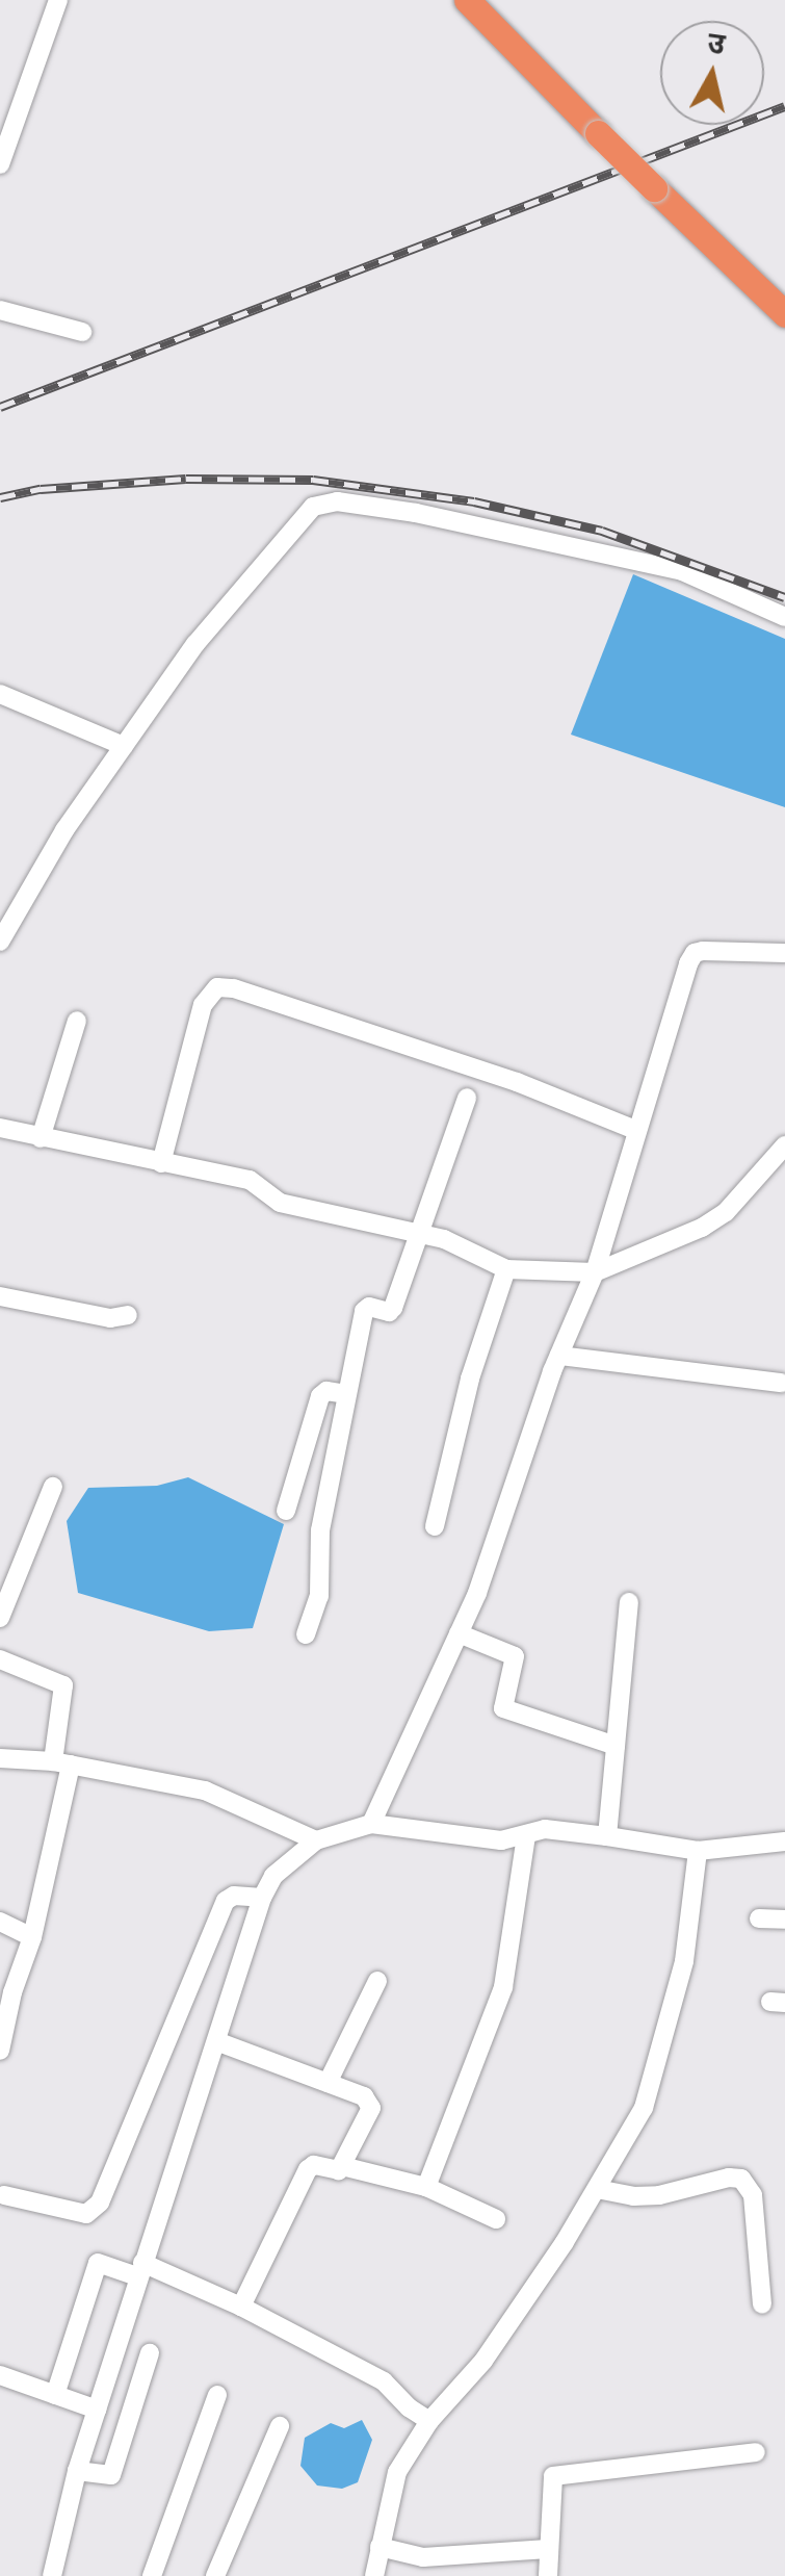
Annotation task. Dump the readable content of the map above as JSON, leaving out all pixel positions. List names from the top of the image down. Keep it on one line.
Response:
{"north":"top"}
